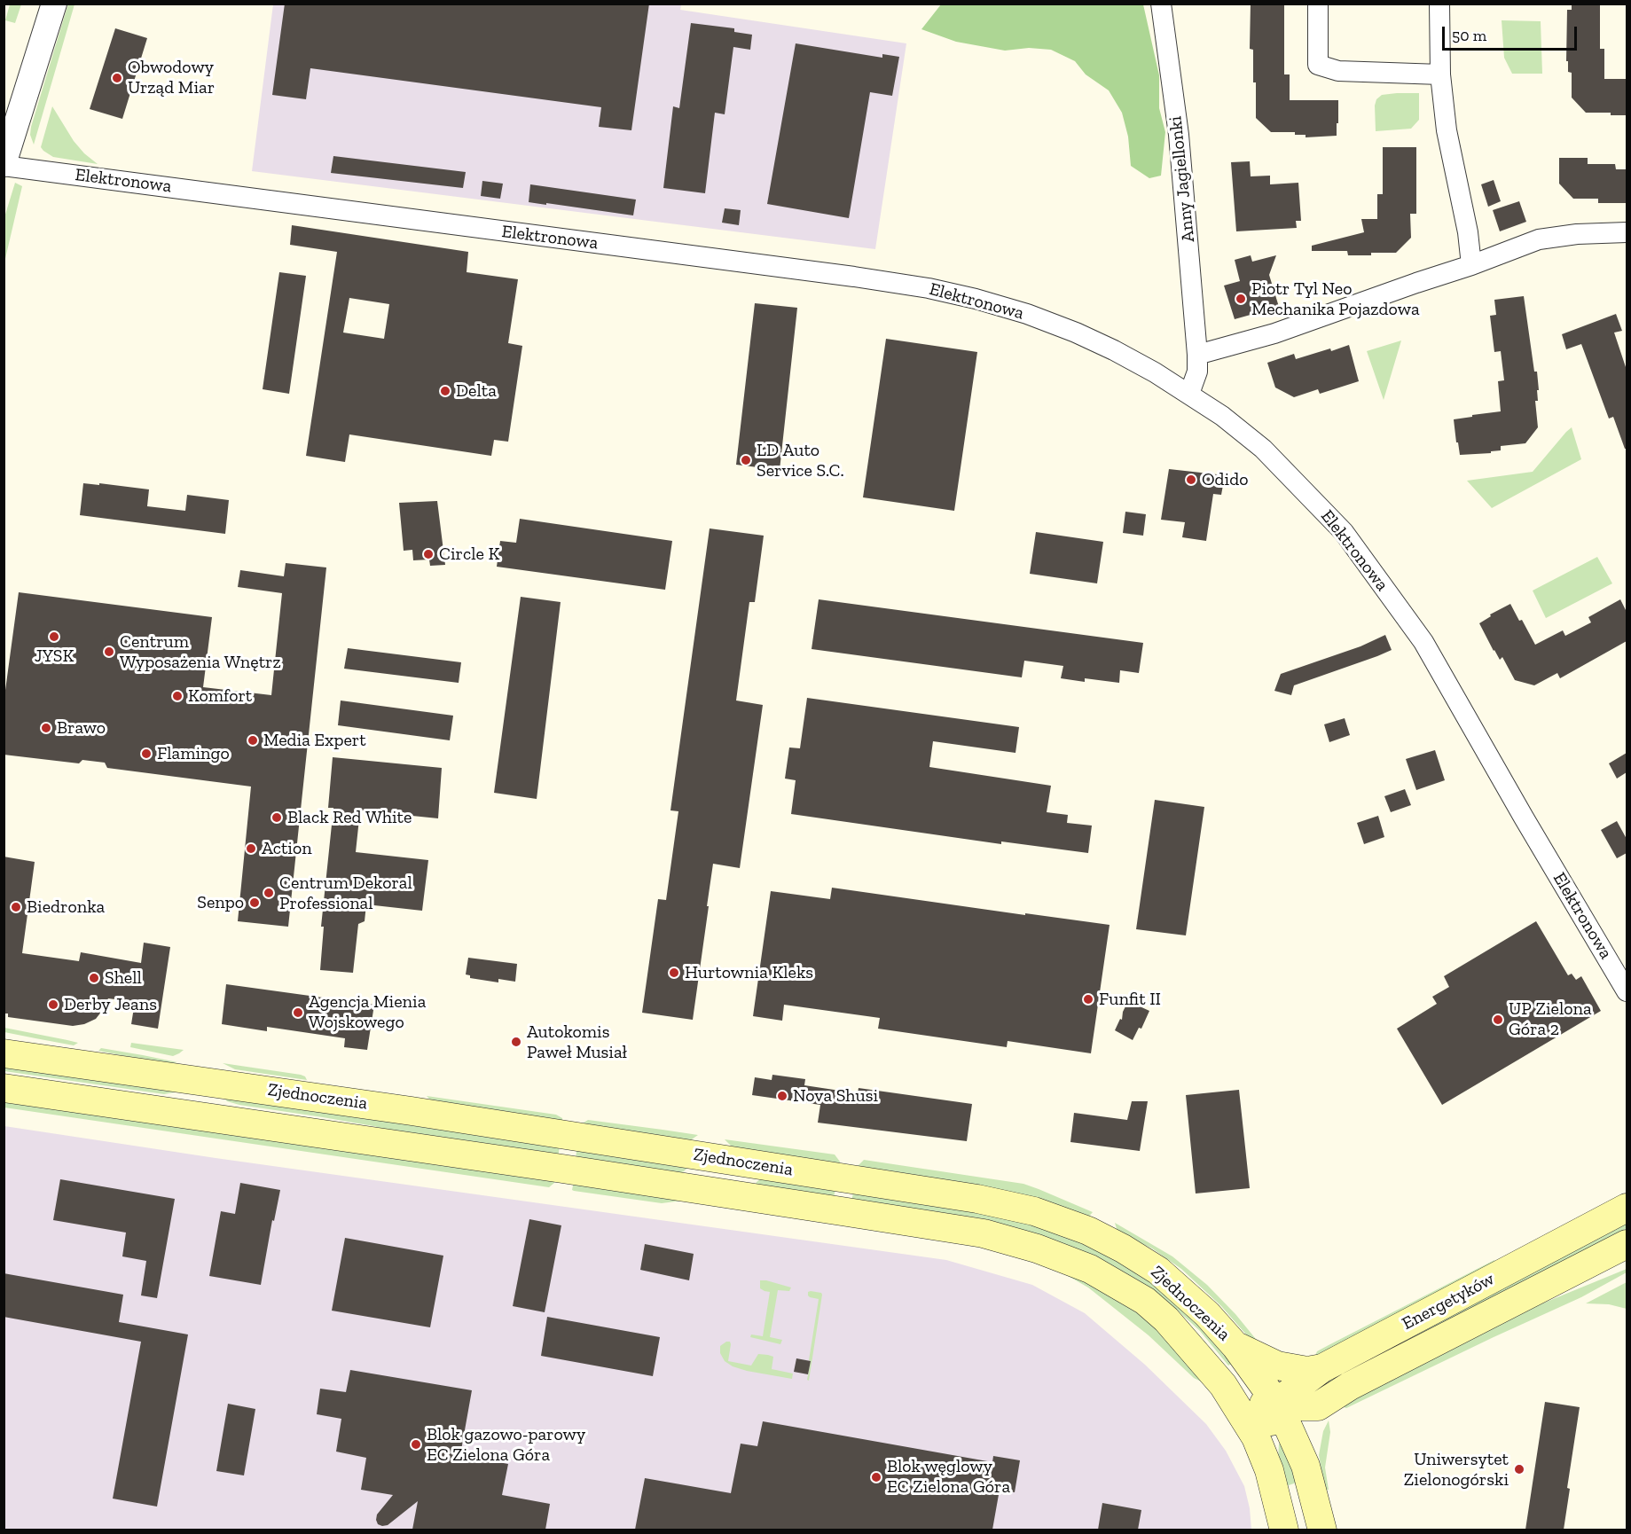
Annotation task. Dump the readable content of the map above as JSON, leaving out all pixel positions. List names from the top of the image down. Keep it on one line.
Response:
{"streets":{"main road":["Zjednoczenia","Energetyków"],"street":["Anny Jagiellonki","Elektronowa"]},"crossings":[["Anny Jagiellonki","Elektronowa"],["Zjednoczenia","Energetyków"]],"places":["Obwodowy Urząd Miar","Piotr Tyl Neo Mechanika Pojazdowa","Delta","LD Auto Service S.C.","Odido","Circle K","JYSK","Centrum Wyposażenia Wnętrz","Komfort","Brawo","Media Expert","Flamingo","Black Red White","Action","Centrum Dekoral Professional","Senpo","Biedronka","Hurtownia Kleks","Shell","Funfit II","Derby Jeans","Agencja Mienia Wojskowego","UP Zielona Góra 2","Autokomis Paweł Musiał","Nova Shusi","Blok gazowo-parowy EC Zielona Góra","Uniwersytet Zielonogórski","Blok węglowy EC Zielona Góra"],"scale_bar":"50 m"}
